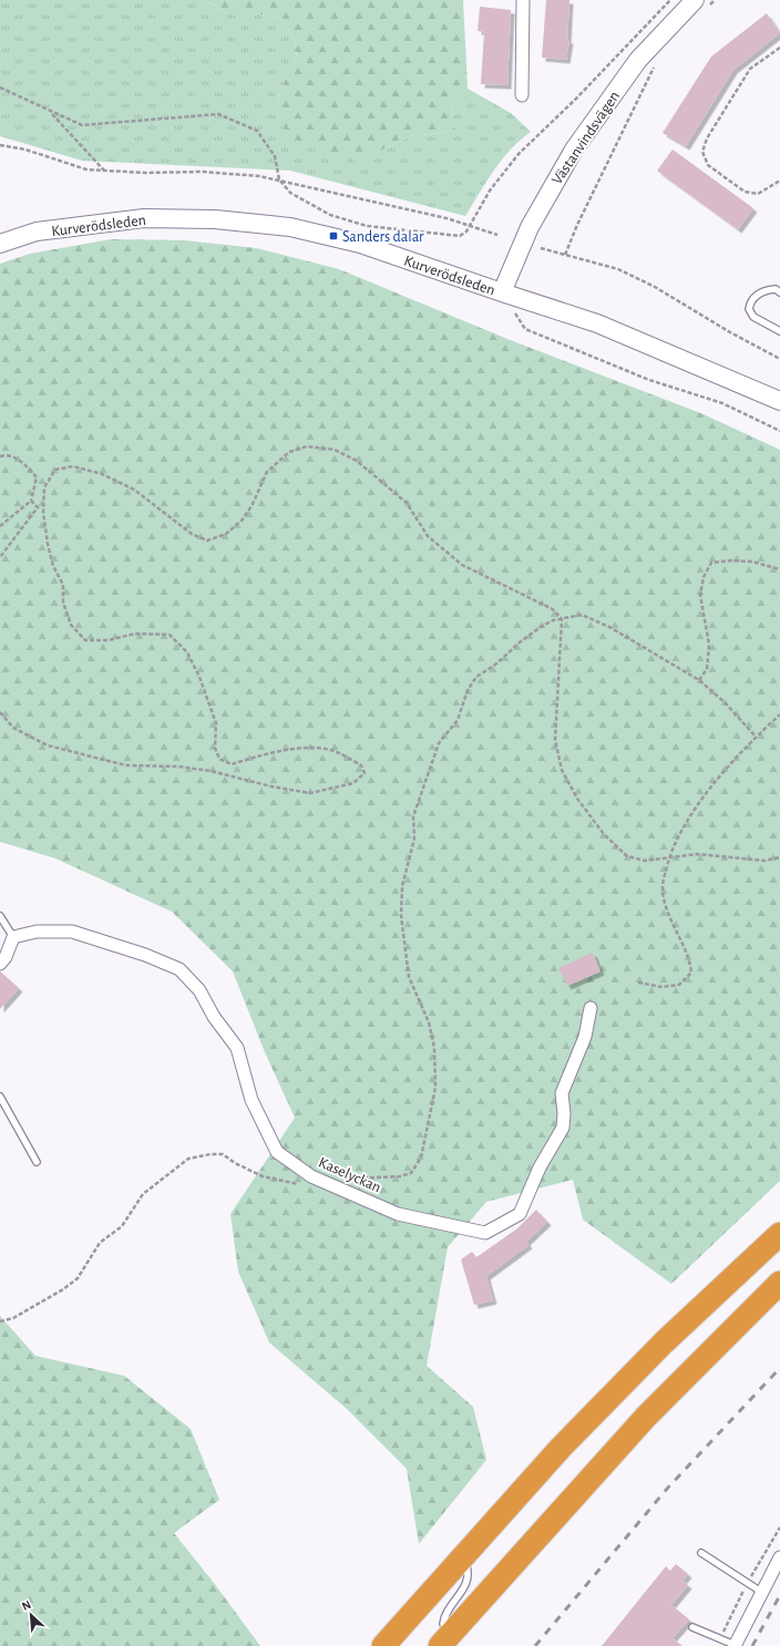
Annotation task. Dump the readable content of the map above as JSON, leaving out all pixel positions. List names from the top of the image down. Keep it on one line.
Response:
{"streets":{"main road":["Västanvindsvägen","Kurverödsleden"],"street":["Kaselyckan"]},"crossings":[["Västanvindsvägen","Kurverödsleden"]],"places":{"transit":["Sanders dalar"]},"north":"top left"}
